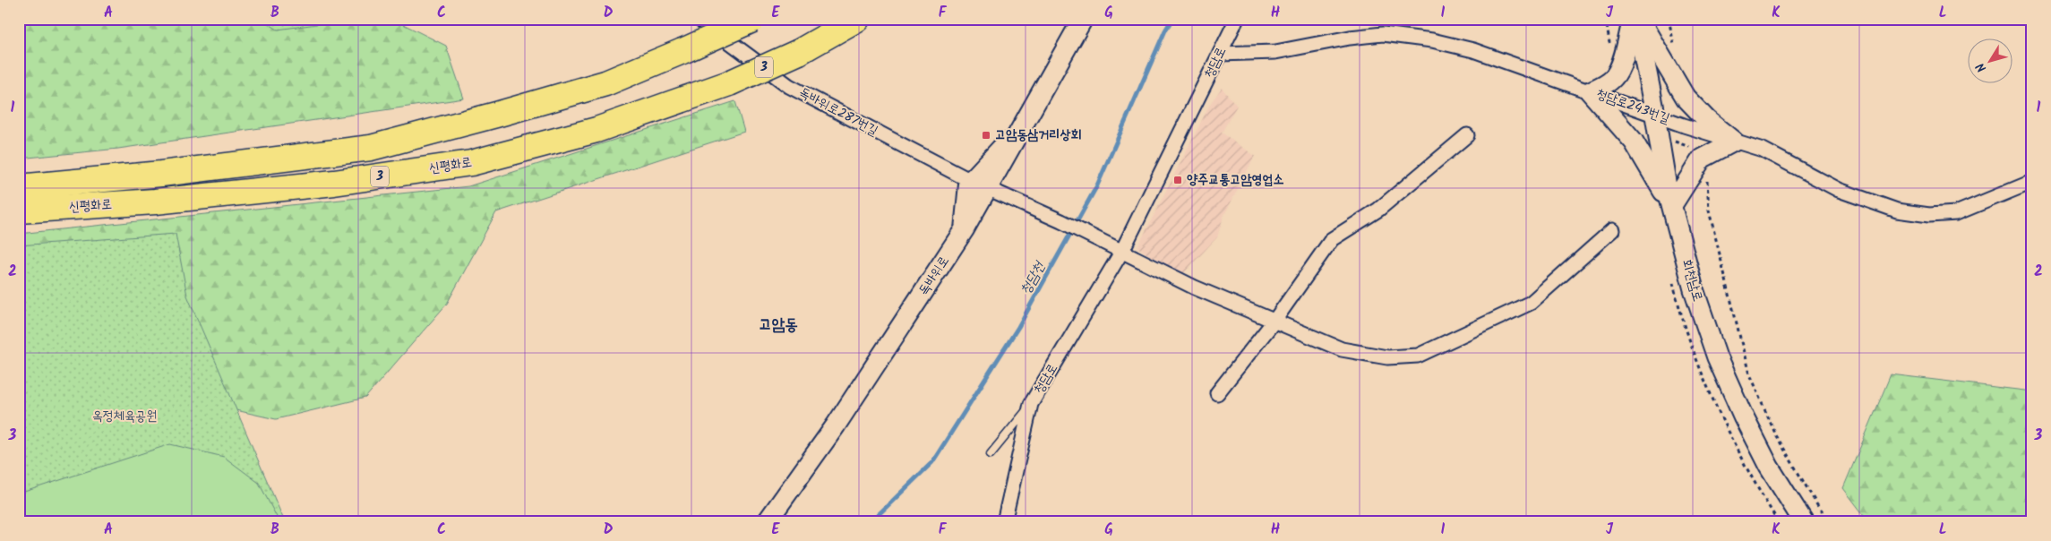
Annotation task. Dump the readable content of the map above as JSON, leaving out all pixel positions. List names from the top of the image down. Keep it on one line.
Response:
{"streets":{"highway":["3","신평화로"],"main road":["독바위로","회천남로"],"street":["청담로","청담로243번길","독바위로287번길"]},"crossings":[["청담로","청담로243번길"],["청담로243번길","회천남로"],["독바위로287번길","독바위로"]],"districts":["고암동"],"water":["청담천"],"parks":["옥정체육공원"],"places":{"transit":["고암동삼거리상회","양주교통고암영업소"]},"north":"bottom left","grid":{"columns":["A","B","C","D","E","F","G","H","I","J","K","L"],"rows":["1","2","3"]}}
